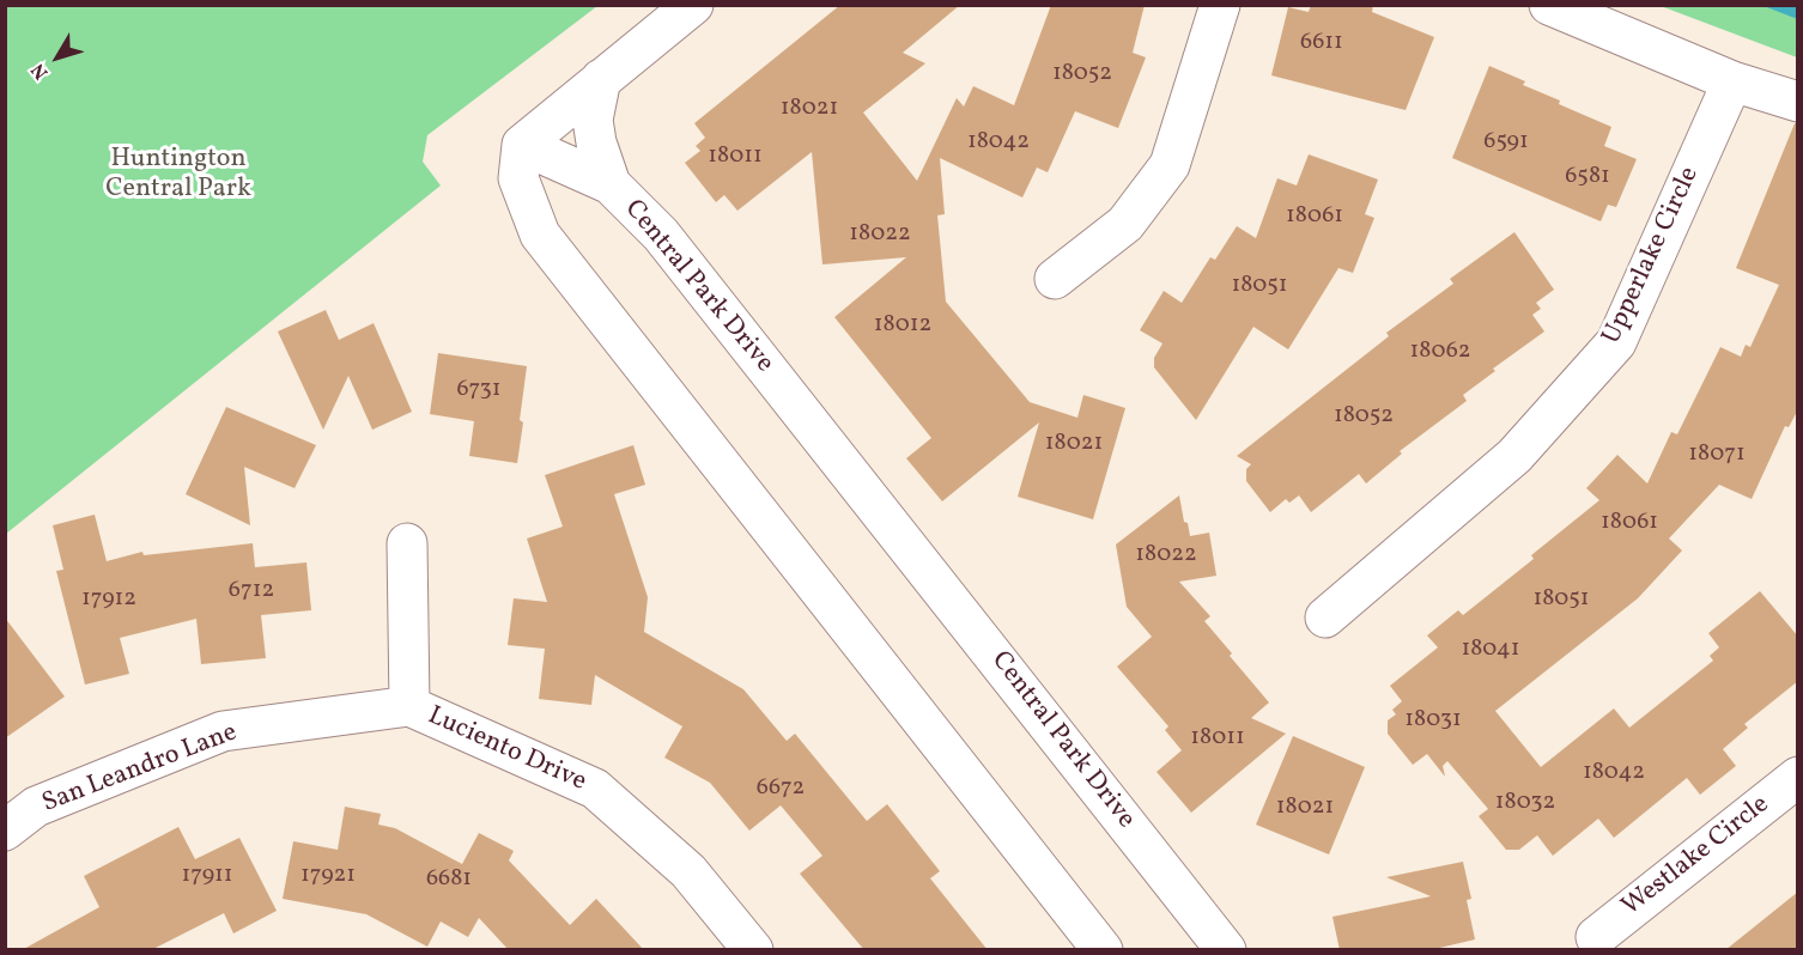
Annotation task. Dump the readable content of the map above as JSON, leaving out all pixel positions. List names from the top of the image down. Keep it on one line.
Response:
{"streets":{"street":["Upperlake Circle","Central Park Drive","Luciento Drive","San Leandro Lane","Westlake Circle"]},"crossings":[["Luciento Drive","San Leandro Lane"]],"parks":["Huntington Central Park"],"house_numbers":["6611","18052","18021","18042","6591","18011","6581","18061","18022","18051","18012","18062","6731","18052","18021","18071","18061","18022","6712","17912","18051","18041","18031","18011","18042","6672","18032","18021","17911","17921","6681"],"north":"bottom left"}
